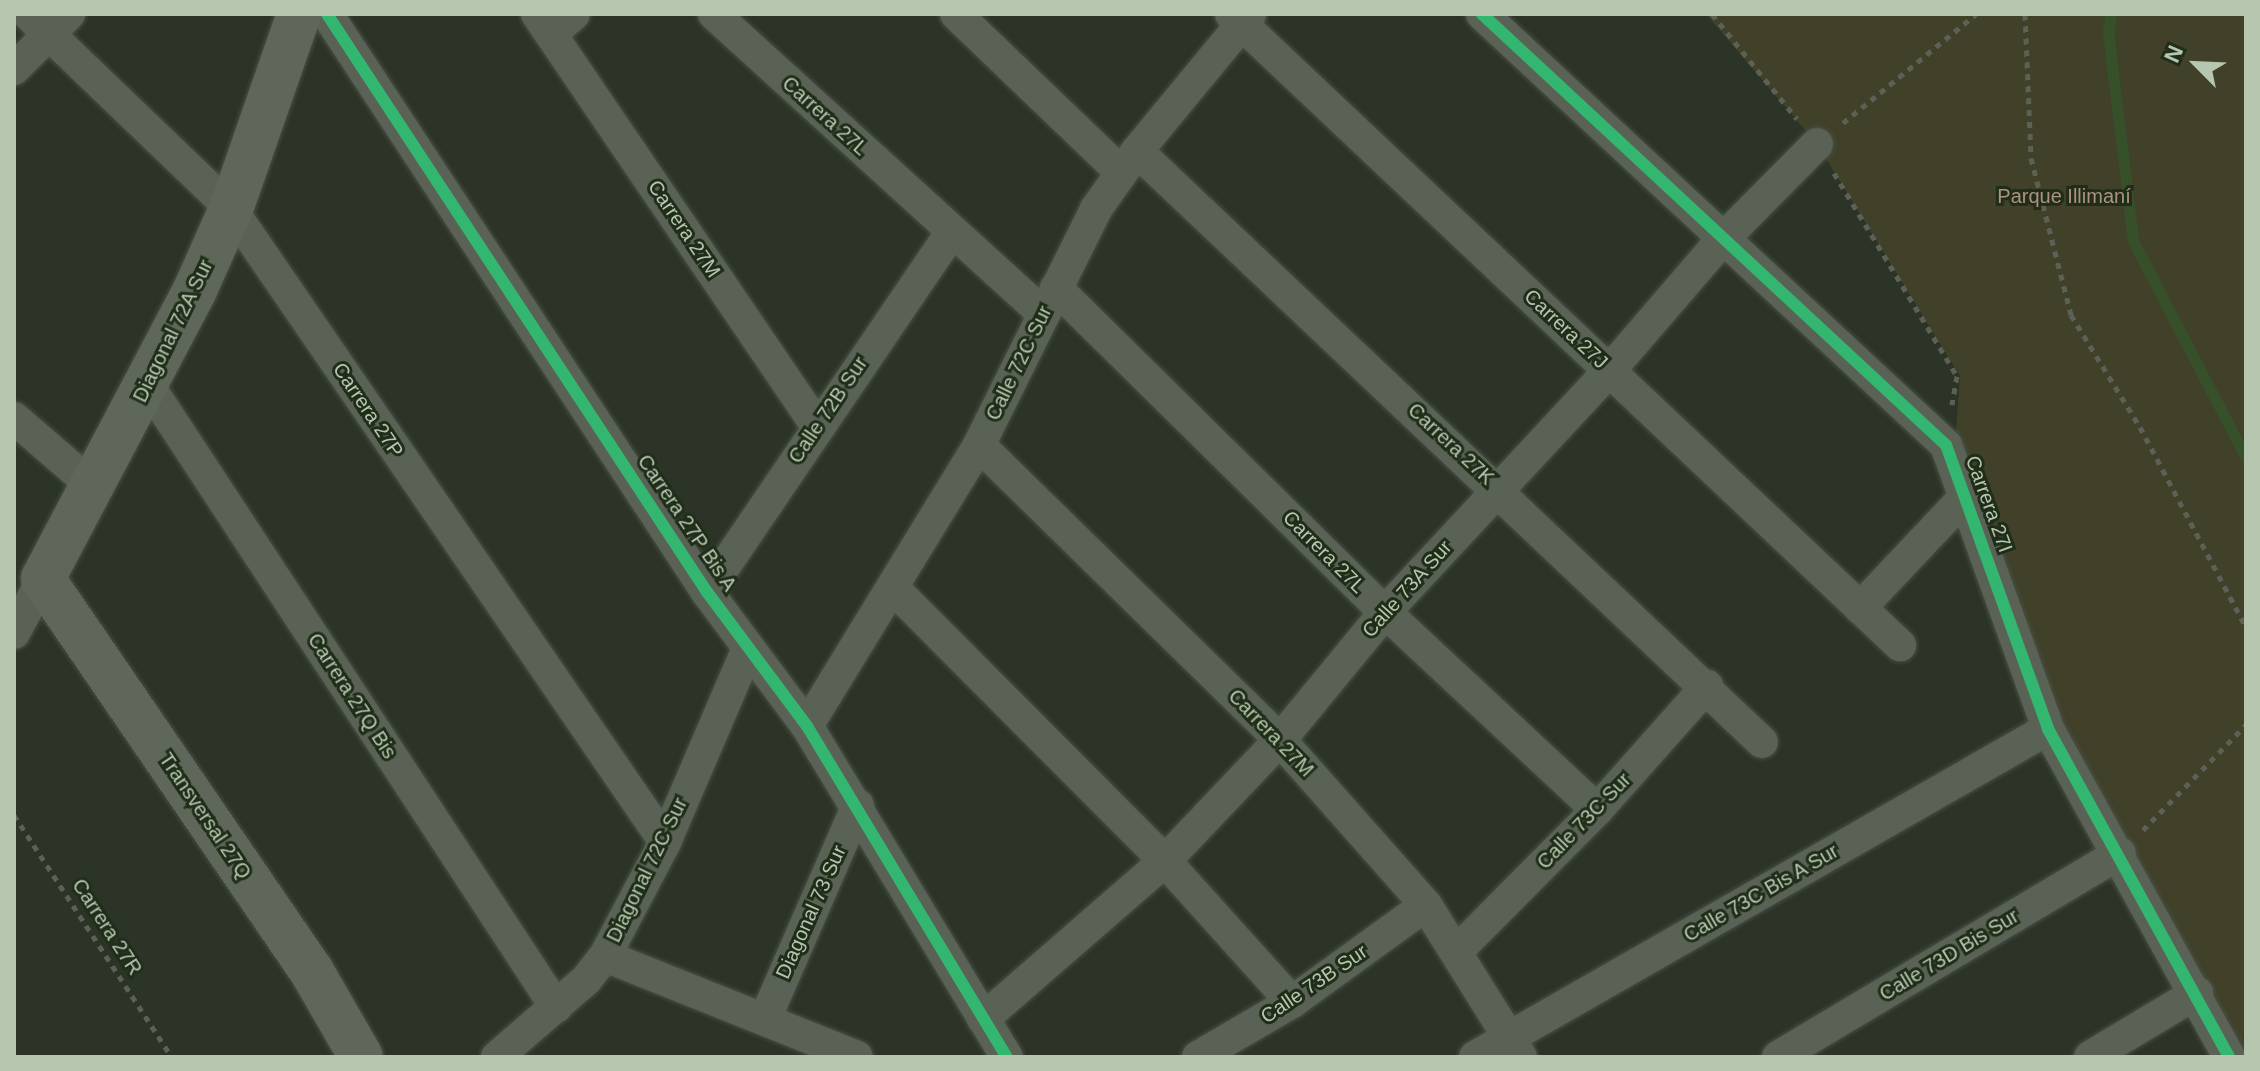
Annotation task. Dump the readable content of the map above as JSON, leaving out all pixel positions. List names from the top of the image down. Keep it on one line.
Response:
{"streets":{"street":["Carrera 27L","Carrera 27M","Carrera 27J","Diagonal 72A Sur","Calle 72C Sur","Carrera 27P","Calle 72B Sur","Carrera 27K","Carrera 27I","Carrera 27P Bis A","Calle 73A Sur","Carrera 27Q Bis","Transversal 27Q","Calle 73C Sur","Diagonal 72C Sur","Calle 73C Bis A Sur","Diagonal 73 Sur","Calle 73D Bis Sur","Calle 73B Sur"],"path":["Carrera 27R"]},"crossings":[["Carrera 27L","Calle 72C Sur"],["Carrera 27L","Calle 72B Sur"],["Carrera 27L","Calle 73A Sur"],["Carrera 27L","Calle 73C Sur"],["Carrera 27M","Calle 72C Sur"],["Carrera 27M","Calle 72B Sur"],["Carrera 27M","Calle 73A Sur"],["Carrera 27M","Calle 73C Sur"],["Carrera 27M","Calle 73C Bis A Sur"],["Carrera 27M","Calle 73B Sur"],["Carrera 27J","Calle 72C Sur"],["Carrera 27J","Calle 73A Sur"],["Diagonal 72A Sur","Carrera 27P"],["Diagonal 72A Sur","Carrera 27P Bis A"],["Diagonal 72A Sur","Carrera 27Q Bis"],["Diagonal 72A Sur","Transversal 27Q"],["Calle 72C Sur","Carrera 27K"],["Calle 72C Sur","Carrera 27P Bis A"],["Carrera 27P","Diagonal 72C Sur"],["Calle 72B Sur","Carrera 27P Bis A"],["Carrera 27K","Calle 73A Sur"],["Carrera 27K","Calle 73C Sur"],["Carrera 27I","Calle 73A Sur"],["Carrera 27I","Calle 73C Bis A Sur"],["Carrera 27I","Calle 73D Bis Sur"],["Carrera 27P Bis A","Calle 73A Sur"],["Carrera 27P Bis A","Diagonal 72C Sur"],["Carrera 27P Bis A","Diagonal 73 Sur"],["Carrera 27Q Bis","Diagonal 72C Sur"]],"parks":["Parque Illimaní"],"north":"top left"}
